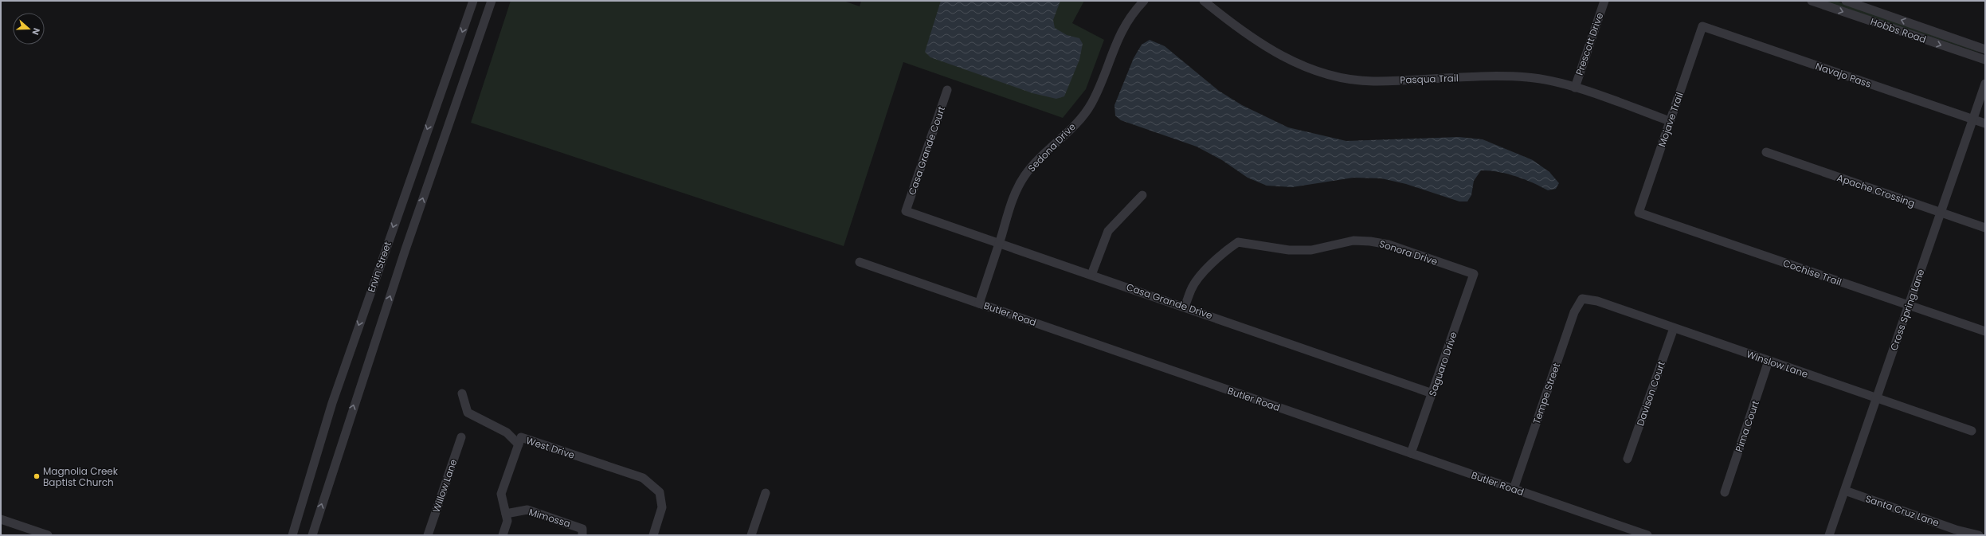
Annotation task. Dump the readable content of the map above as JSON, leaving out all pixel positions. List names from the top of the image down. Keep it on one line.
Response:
{"streets":{"street":["Hobbs Road","Prescott Drive","Navajo Pass","Pasqua Trail","Mojave Trail","Sedona Drive","Casa Grande Court","Apache Crossing","Sonora Drive","Ervin Street","Cochise Trail","Casa Grande Drive","Cross Spring Lane","Butler Road","Saguaro Drive","Winslow Lane","Tempe Street","Davison Court","Pima Court","West Drive","Willow Lane","Santa Cruz Lane","Mimossa"]},"crossings":[["Prescott Drive","Pasqua Trail"],["Navajo Pass","Mojave Trail"],["Navajo Pass","Cross Spring Lane"],["Pasqua Trail","Mojave Trail"],["Mojave Trail","Cochise Trail"],["Sedona Drive","Casa Grande Drive"],["Sedona Drive","Butler Road"],["Casa Grande Court","Casa Grande Drive"],["Apache Crossing","Cross Spring Lane"],["Sonora Drive","Casa Grande Drive"],["Sonora Drive","Saguaro Drive"],["Cochise Trail","Cross Spring Lane"],["Casa Grande Drive","Saguaro Drive"],["Cross Spring Lane","Winslow Lane"],["Cross Spring Lane","Santa Cruz Lane"],["Butler Road","Saguaro Drive"],["Butler Road","Tempe Street"],["Winslow Lane","Tempe Street"],["Winslow Lane","Davison Court"],["Winslow Lane","Pima Court"]],"places":["Magnolia Creek Baptist Church"],"north":"right"}
